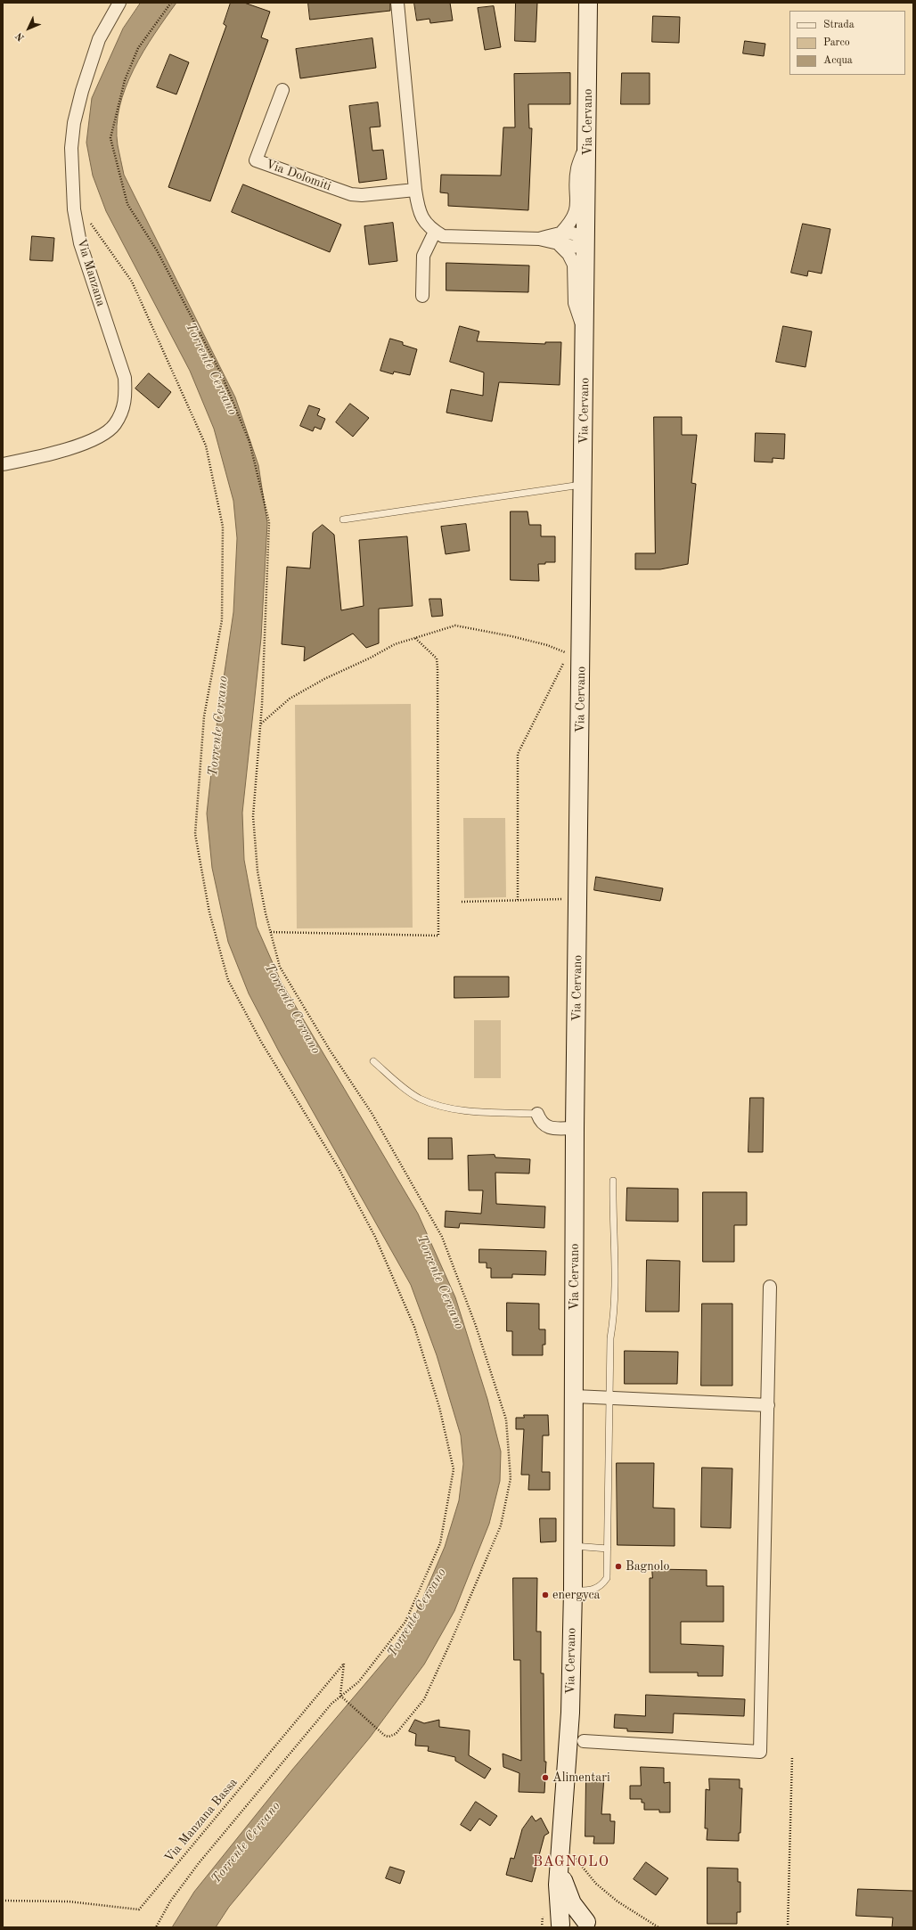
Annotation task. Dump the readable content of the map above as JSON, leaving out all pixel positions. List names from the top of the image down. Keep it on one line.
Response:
{"streets":{"main road":["Via Cervano"],"street":["Via Dolomiti","Via Manzana"],"path":["Via Manzana Bassa"]},"districts":["BAGNOLO"],"water":["Torrente Cervano"],"places":["Bagnolo","energyca","Alimentari"],"legend":["Strada","Parco","Acqua"],"north":"bottom left"}
